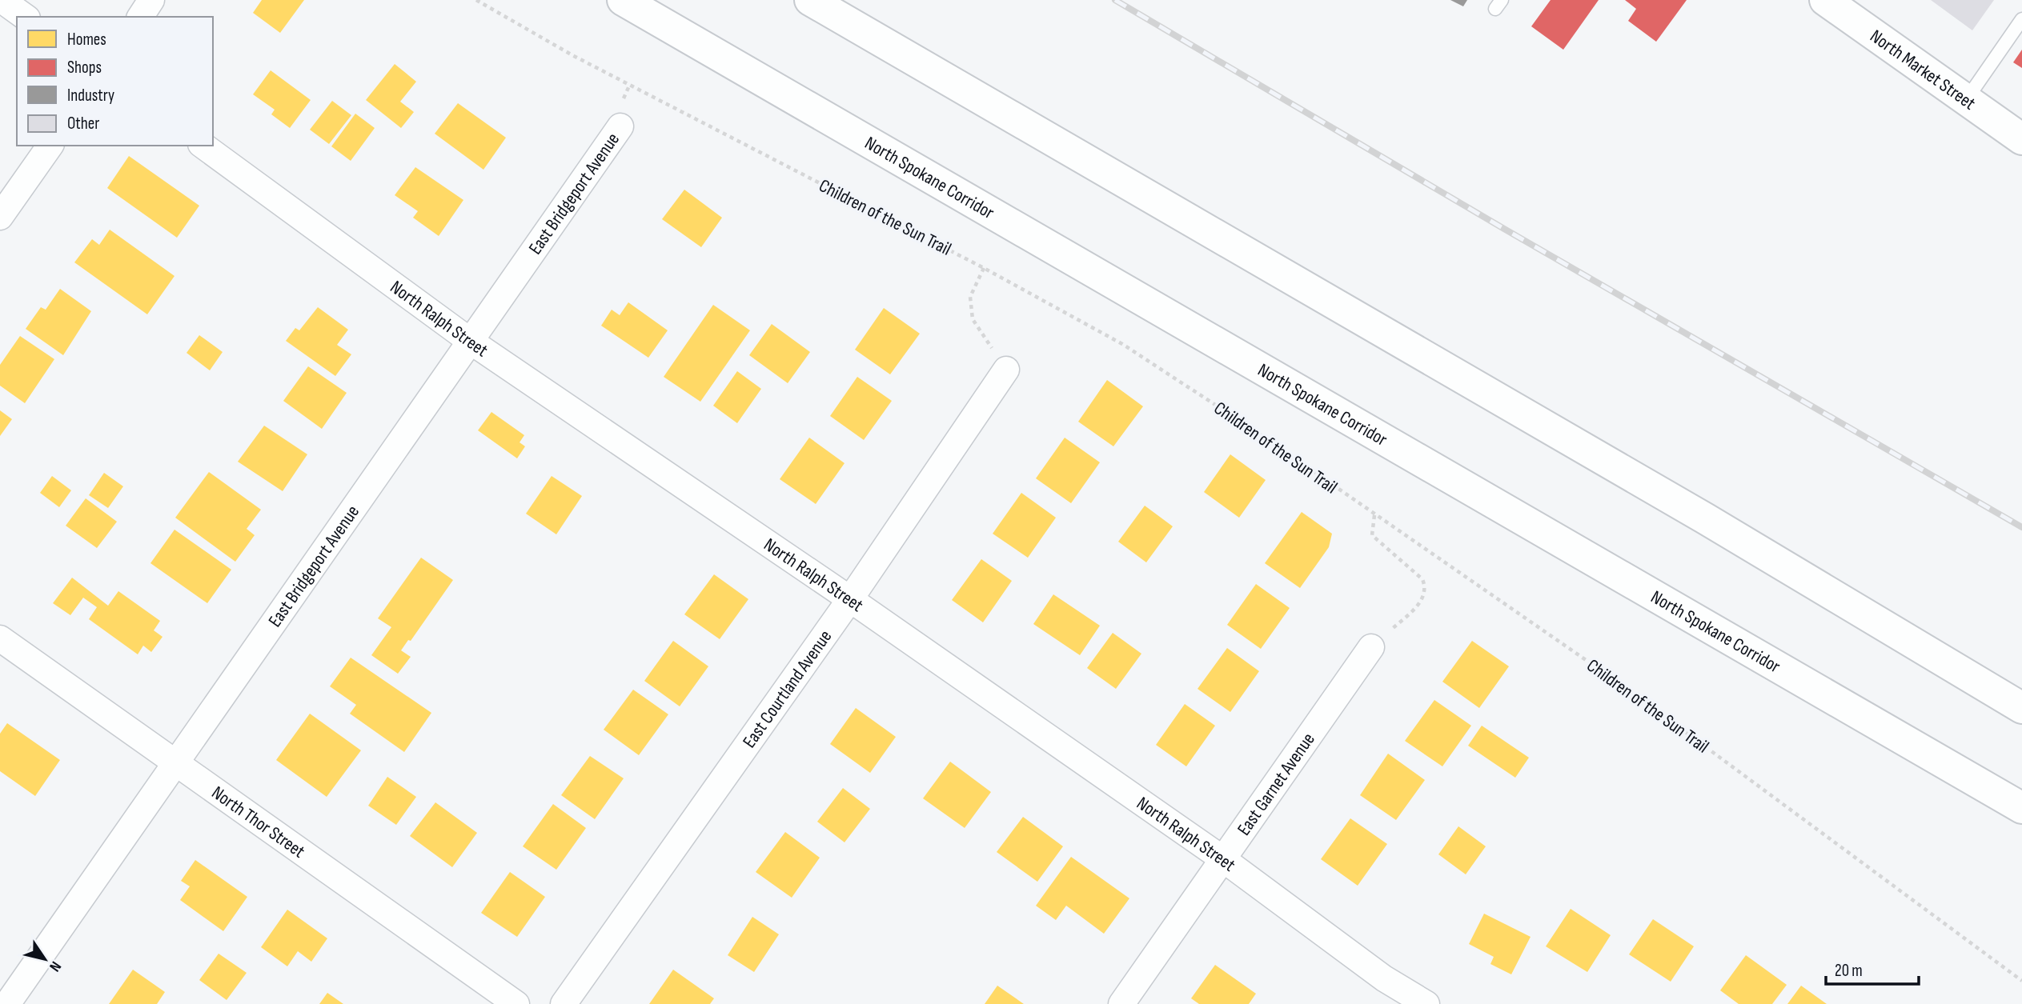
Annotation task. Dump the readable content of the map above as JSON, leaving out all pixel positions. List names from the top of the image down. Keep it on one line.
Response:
{"streets":{"main road":["North Market Street","North Spokane Corridor"],"street":["East Bridgeport Avenue","North Ralph Street","East Courtland Avenue","East Garnet Avenue","North Thor Street"],"path":["Children of the Sun Trail"]},"crossings":[["East Bridgeport Avenue","North Ralph Street"],["East Bridgeport Avenue","North Thor Street"],["North Ralph Street","East Courtland Avenue"],["North Ralph Street","East Garnet Avenue"]],"legend":["Homes","Shops","Industry","Other"],"scale_bar":"20 m","north":"bottom right"}
